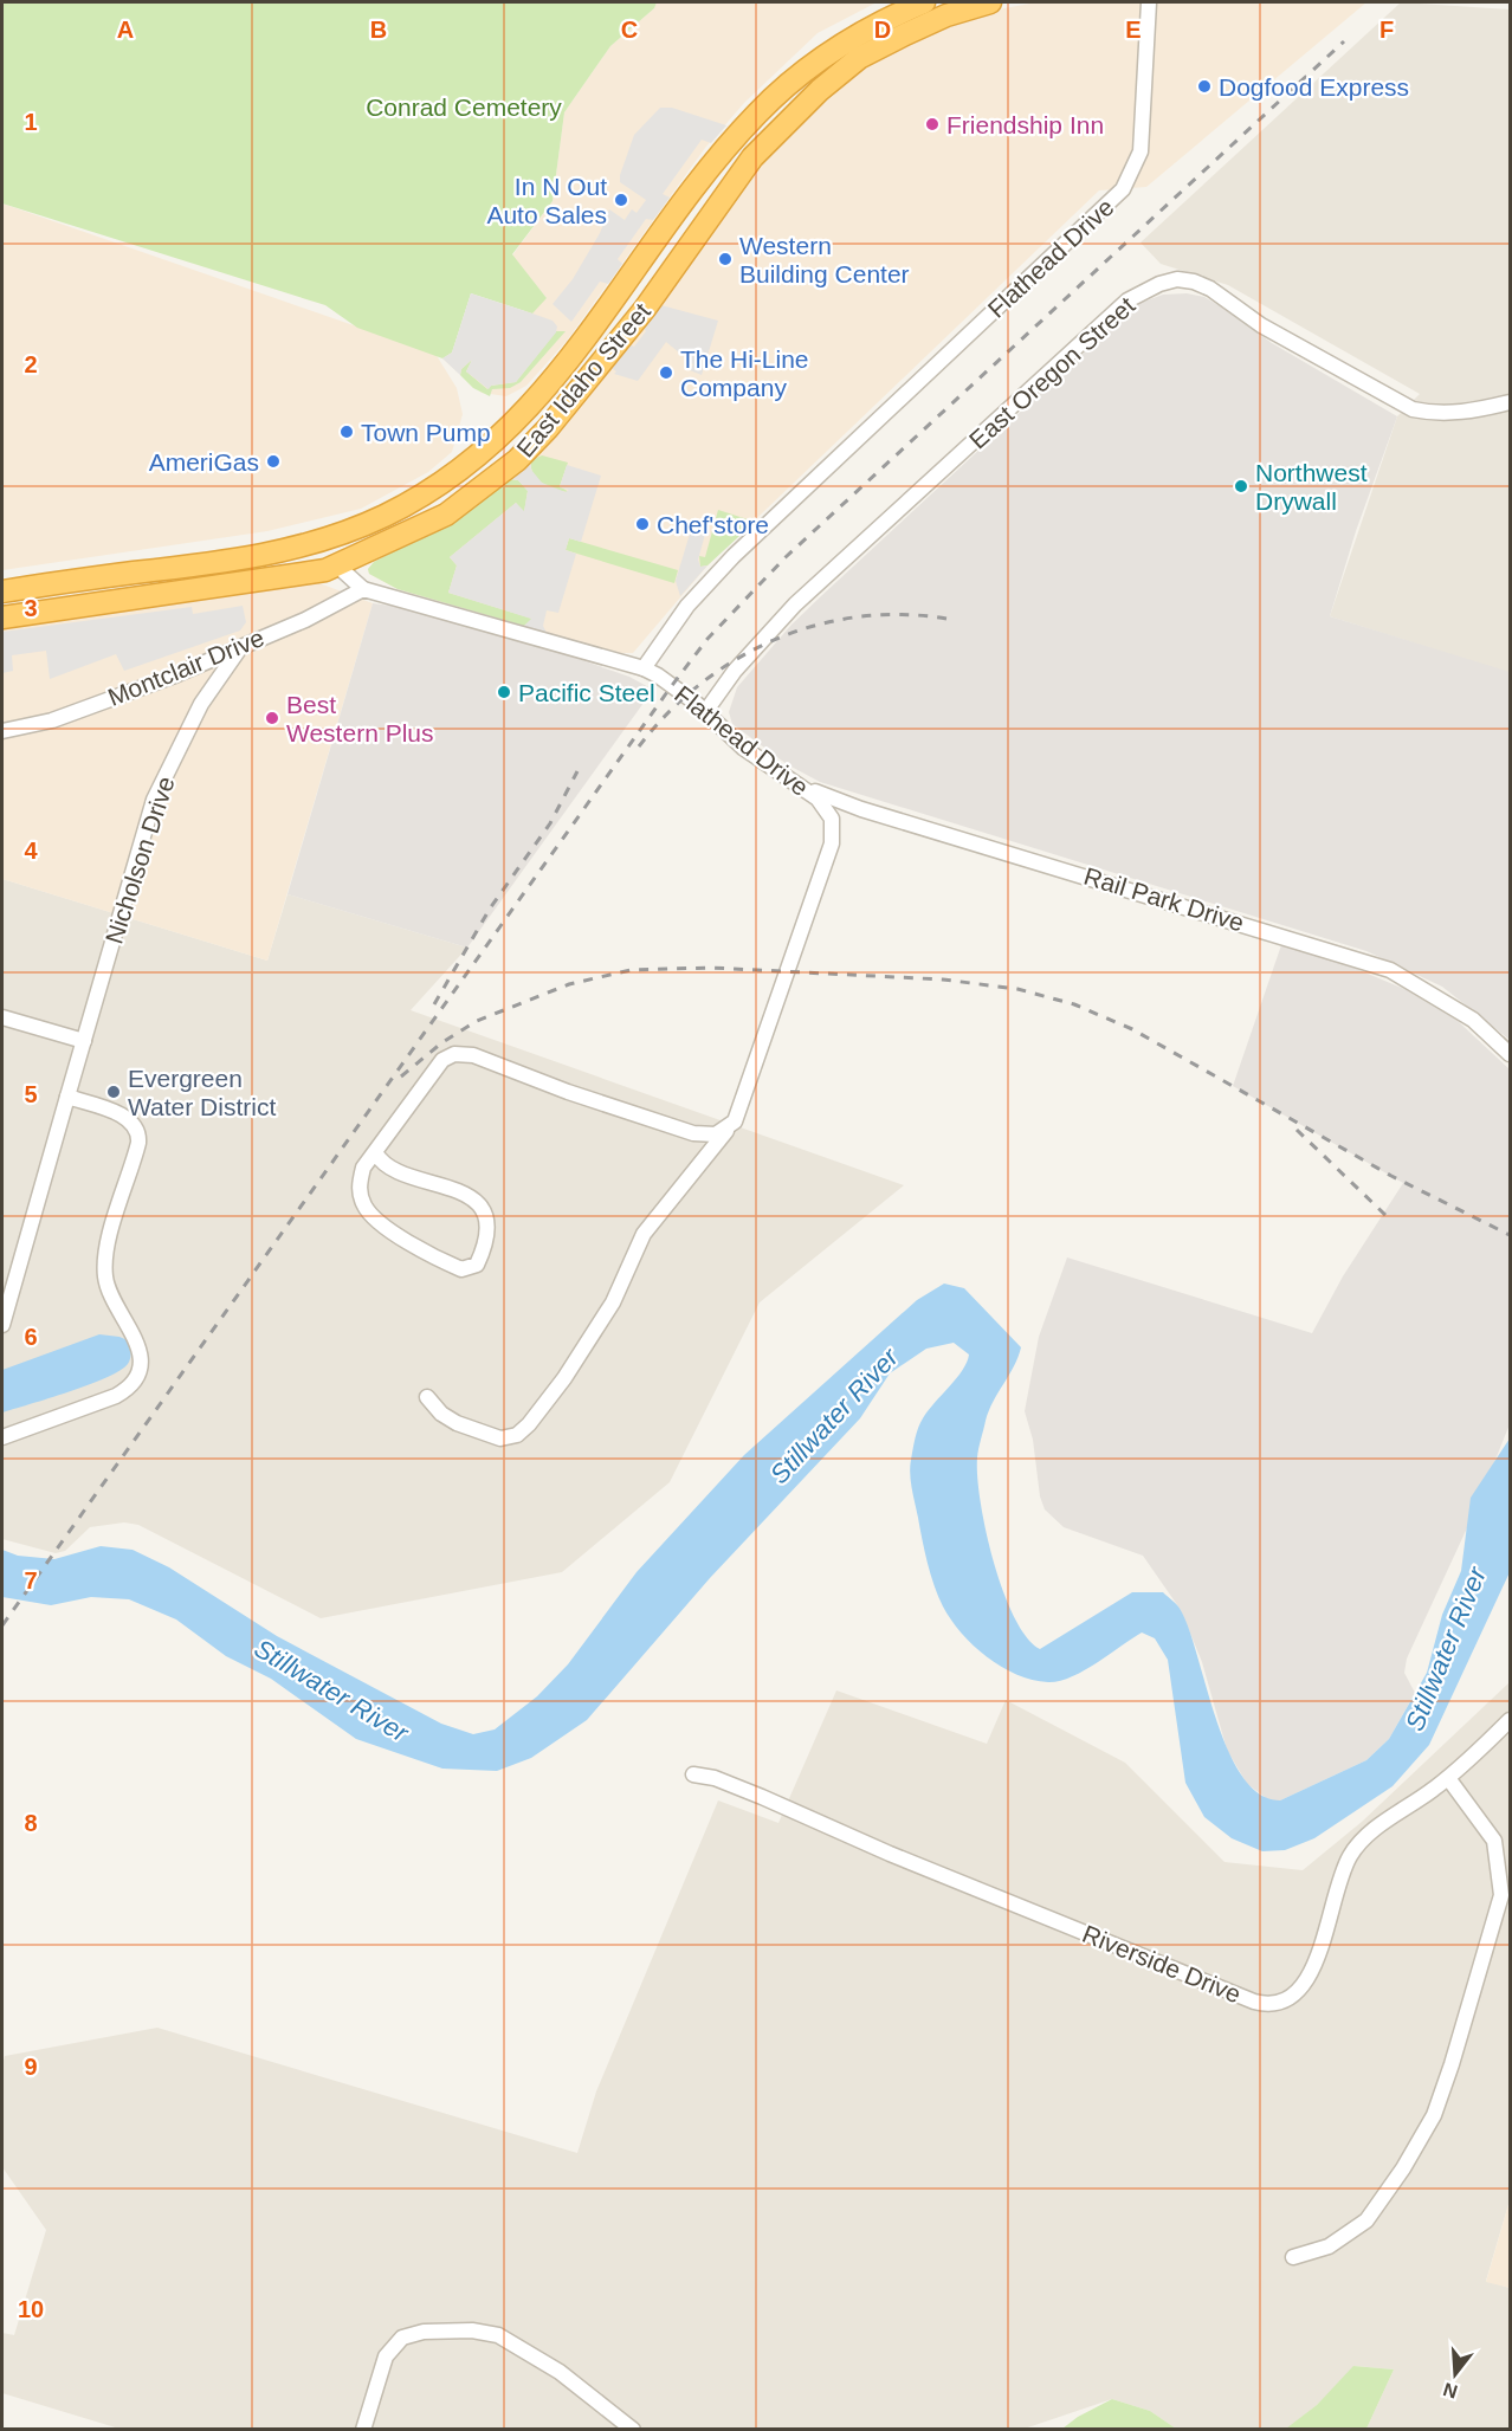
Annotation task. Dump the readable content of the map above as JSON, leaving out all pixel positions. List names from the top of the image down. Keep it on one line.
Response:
{"streets":{"highway":["East Idaho Street"],"street":["Flathead Drive","East Oregon Street","Montclair Drive","Nicholson Drive","Rail Park Drive","Riverside Drive"]},"crossings":[["Flathead Drive","East Oregon Street"],["Flathead Drive","Rail Park Drive"],["Montclair Drive","Nicholson Drive"]],"water":["Stillwater River"],"parks":["Conrad Cemetery"],"places":["Dogfood Express","Friendship Inn","In N Out Auto Sales","Western Building Center","The Hi-Line Company","Town Pump","AmeriGas","Northwest Drywall","Chef'store","Pacific Steel","Best Western Plus","Evergreen Water District"],"north":"bottom","grid":{"columns":["A","B","C","D","E","F"],"rows":["1","2","3","4","5","6","7","8","9","10"]}}
